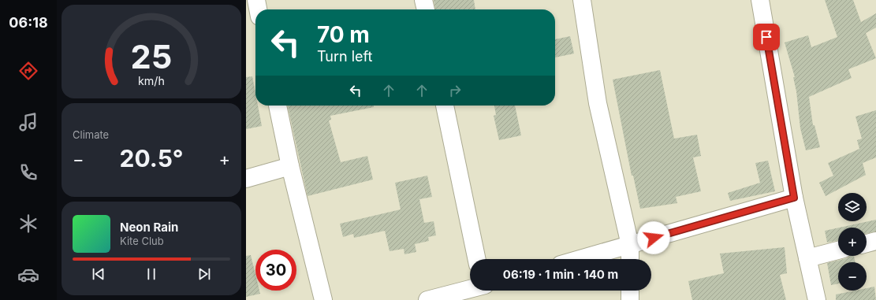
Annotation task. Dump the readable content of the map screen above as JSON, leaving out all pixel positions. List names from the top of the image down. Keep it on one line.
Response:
{"page":{"tabs":"06:18","turn":["70 m","Turn left"],"tile":"Climate","heat":["−","20.5°","+"],"map_buttons":["+","−"],"song":["Neon Rain","Kite Club"],"limit":"30","trip":"06:19 · 1 min · 140 m","gauge":["25","km/h"]}}
